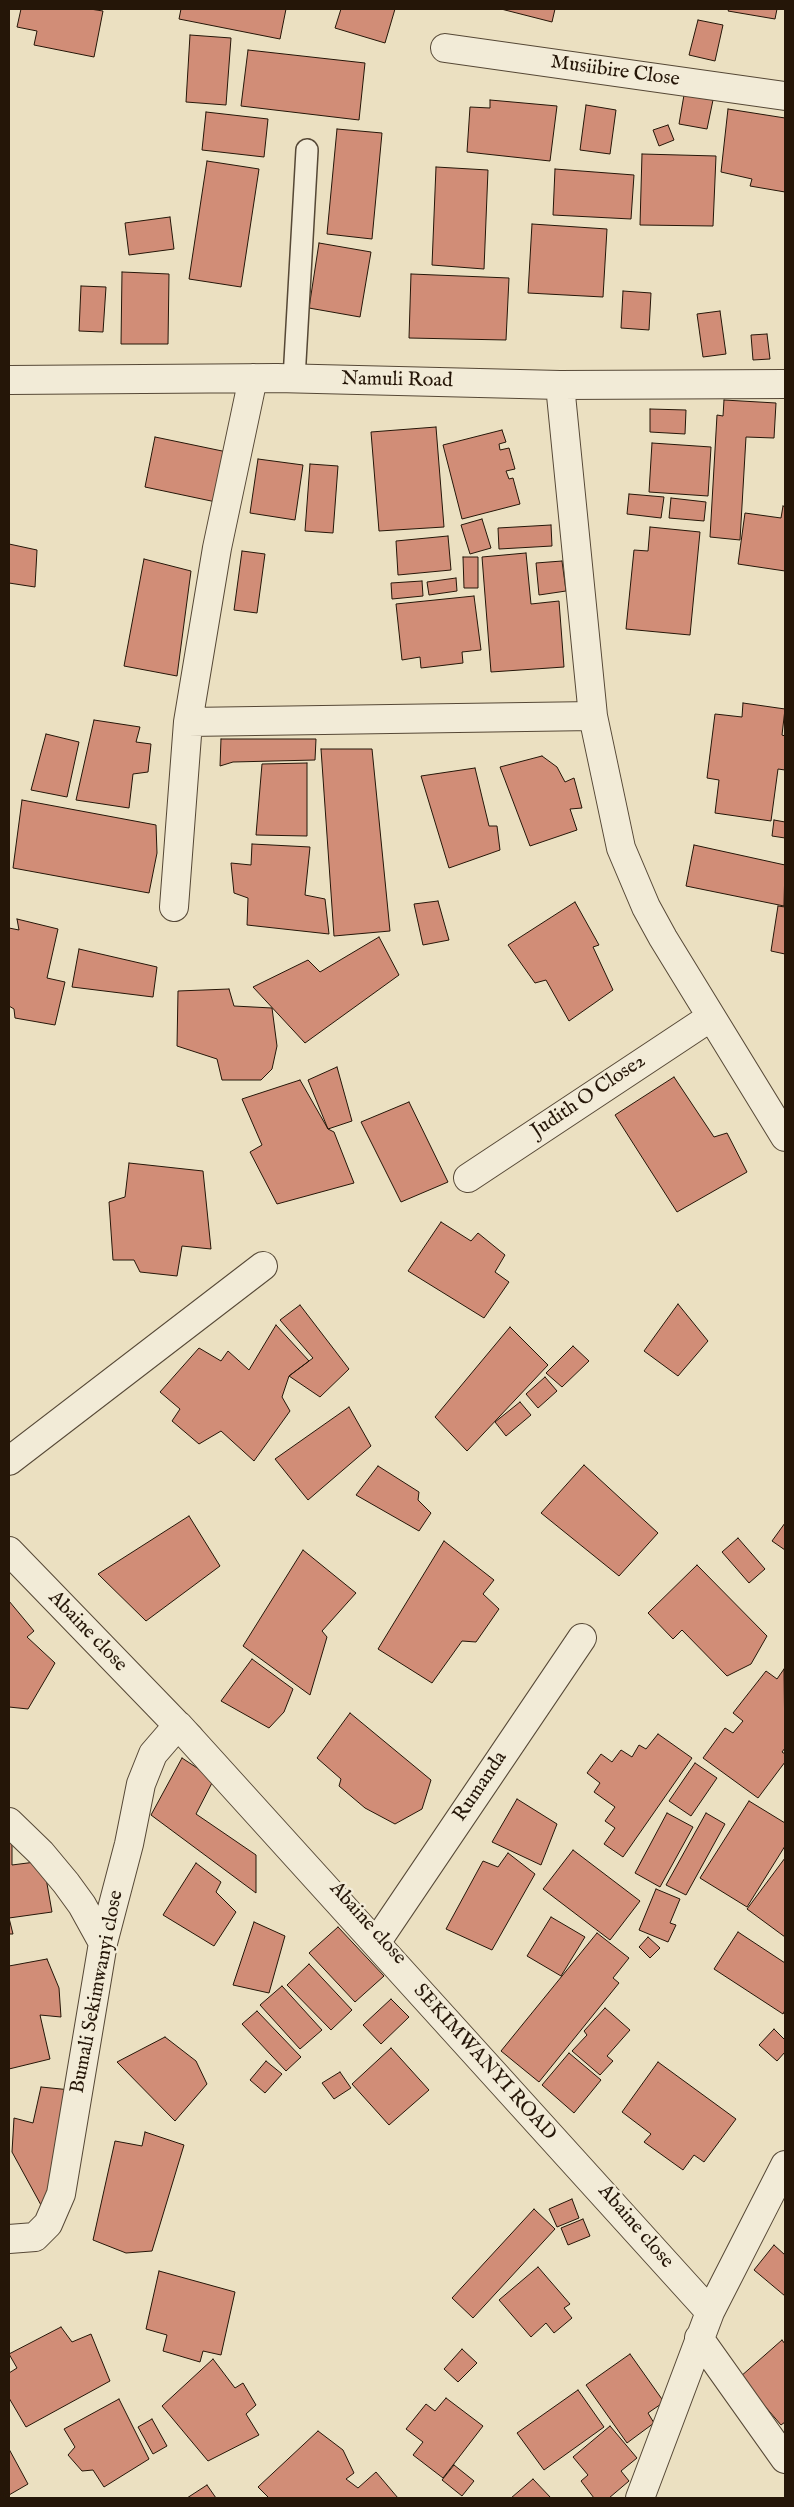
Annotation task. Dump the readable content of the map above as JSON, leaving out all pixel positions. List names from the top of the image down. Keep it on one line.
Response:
{"streets":{"street":["Musiibire Close","Namuli Road","Judith O Close2","Abaine close","Rumanda","Bumali Sekimwanyi close","SEKIMWANYI ROAD"]},"crossings":[["Abaine close","Rumanda"],["Abaine close","Bumali Sekimwanyi close"],["Abaine close","SEKIMWANYI ROAD"],["Bumali Sekimwanyi close","SEKIMWANYI ROAD"]]}
